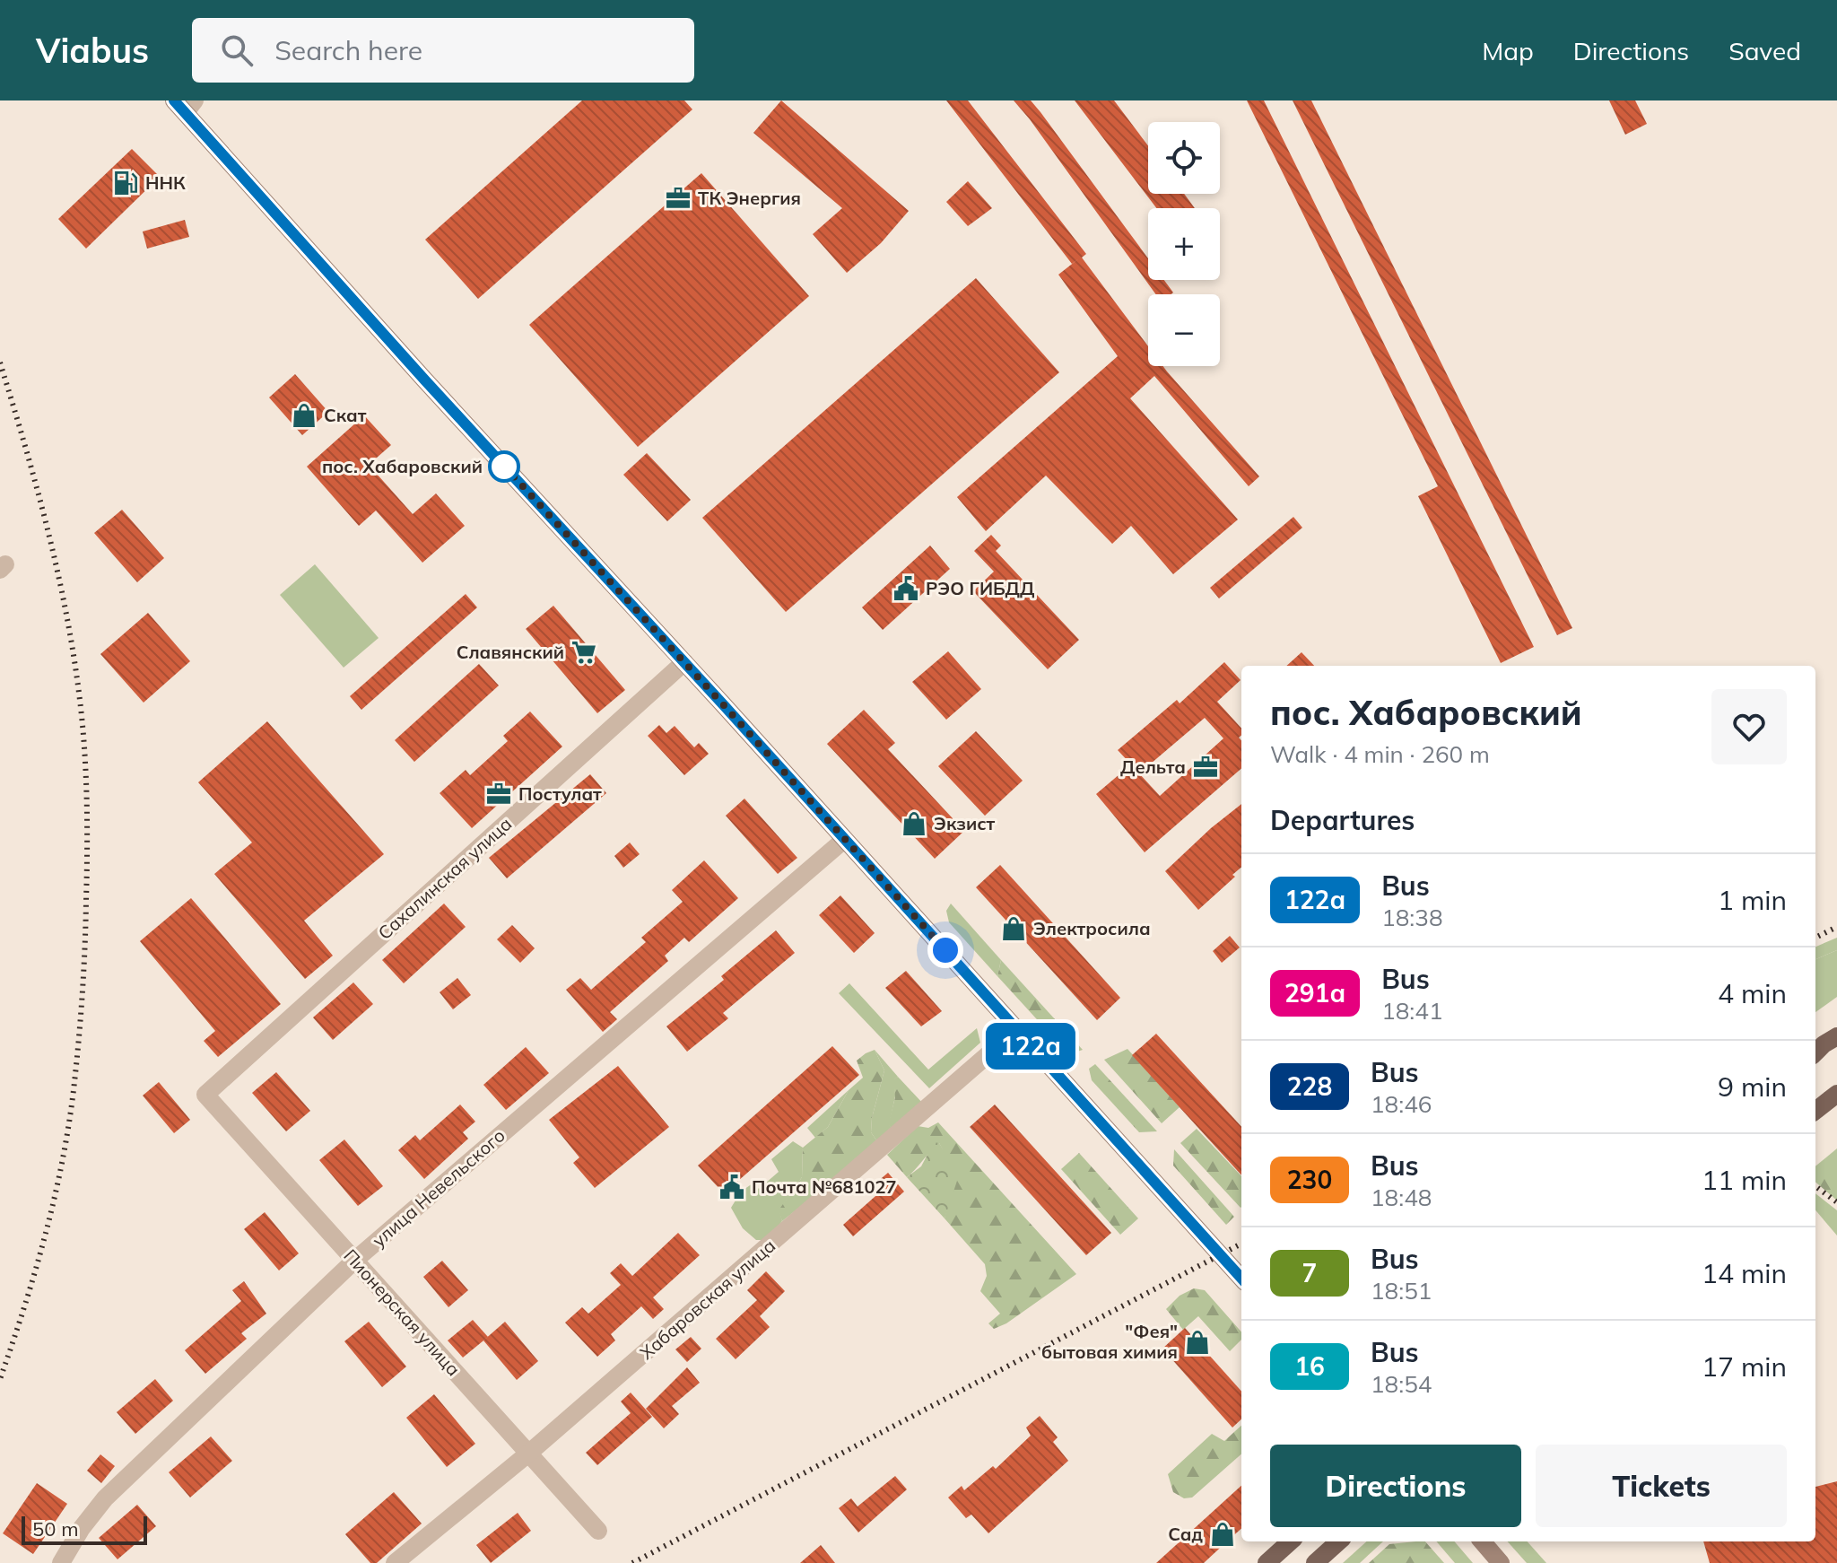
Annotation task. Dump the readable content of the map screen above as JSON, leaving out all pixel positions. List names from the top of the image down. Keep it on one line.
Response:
{"streets":{"street":["Сахалинская улица","улица Невельского","Хабаровская улица","Пионерская улица"]},"crossings":[["Сахалинская улица","Пионерская улица"],["улица Невельского","Пионерская улица"],["Хабаровская улица","Пионерская улица"]],"places":{"fuel station":["ННК"],"office":["ТК Энергия","Дельта","Постулат"],"shop":["Скат","Экзист","Электросила","\"Фея\" бытовая химия","Сад"],"other":["пос. Хабаровский"],"public building":["РЭО ГИБДД","Почта №681027"],"supermarket":["Славянский"]},"lines":["bus line 122а"],"scale_bar":"50 m","page":{"header":"Viabus","search":"Search here","nav":["Map","Directions","Saved"],"on_map":"122а","map_buttons":["+","−"],"heading":[["пос. Хабаровский","Walk · 4 min · 260 m"],"Departures"],"list":[{"mark":"122а","name":"Bus","note":"18:38","value":"1 min"},{"mark":"291а","name":"Bus","note":"18:41","value":"4 min"},{"mark":"228","name":"Bus","note":"18:46","value":"9 min"},{"mark":"230","name":"Bus","note":"18:48","value":"11 min"},{"mark":"7","name":"Bus","note":"18:51","value":"14 min"},{"mark":"16","name":"Bus","note":"18:54","value":"17 min"}],"buttons":["Directions","Tickets"],"scale":"50 m"}}
